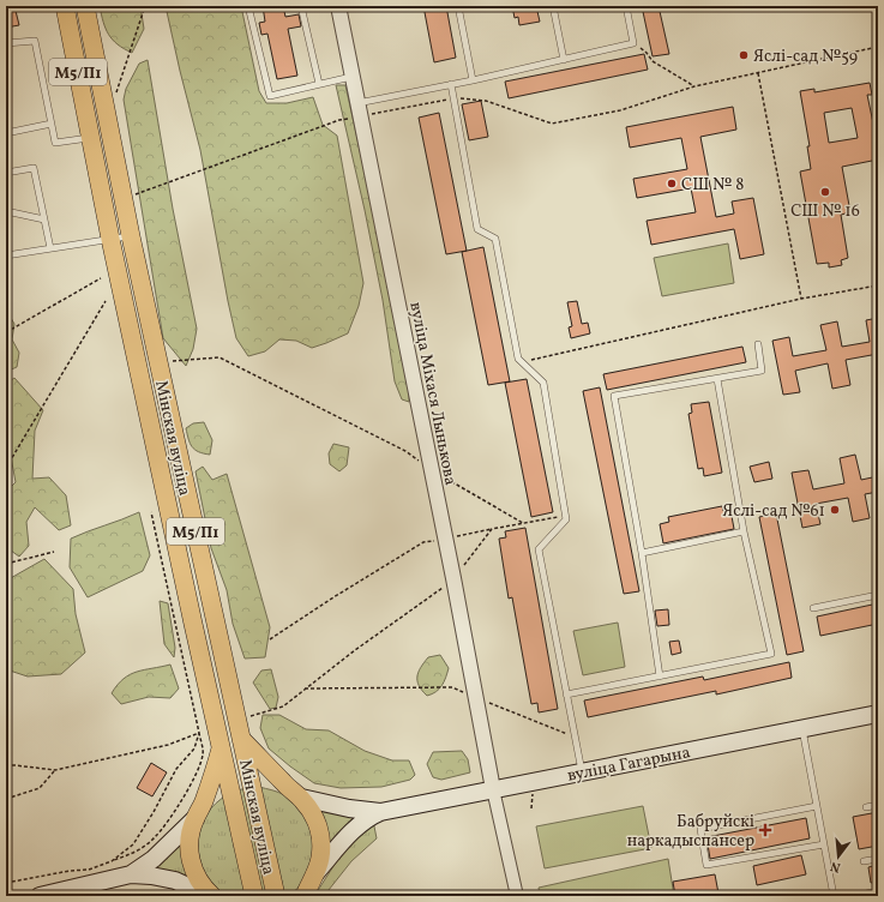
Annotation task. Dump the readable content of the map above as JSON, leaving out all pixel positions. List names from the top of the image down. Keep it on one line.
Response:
{"streets":{"main road":["М5/П1","Мінская вуліца","вуліца Гагарына"],"street":["вуліца Міхася Лынькова"]},"crossings":[["вуліца Міхася Лынькова","вуліца Гагарына"]],"places":{"other":["Яслі-сад №59","СШ № 8","СШ № 16","Яслі-сад №61"],"health":["Бабруйскі наркадыспансер"]},"north":"bottom"}
